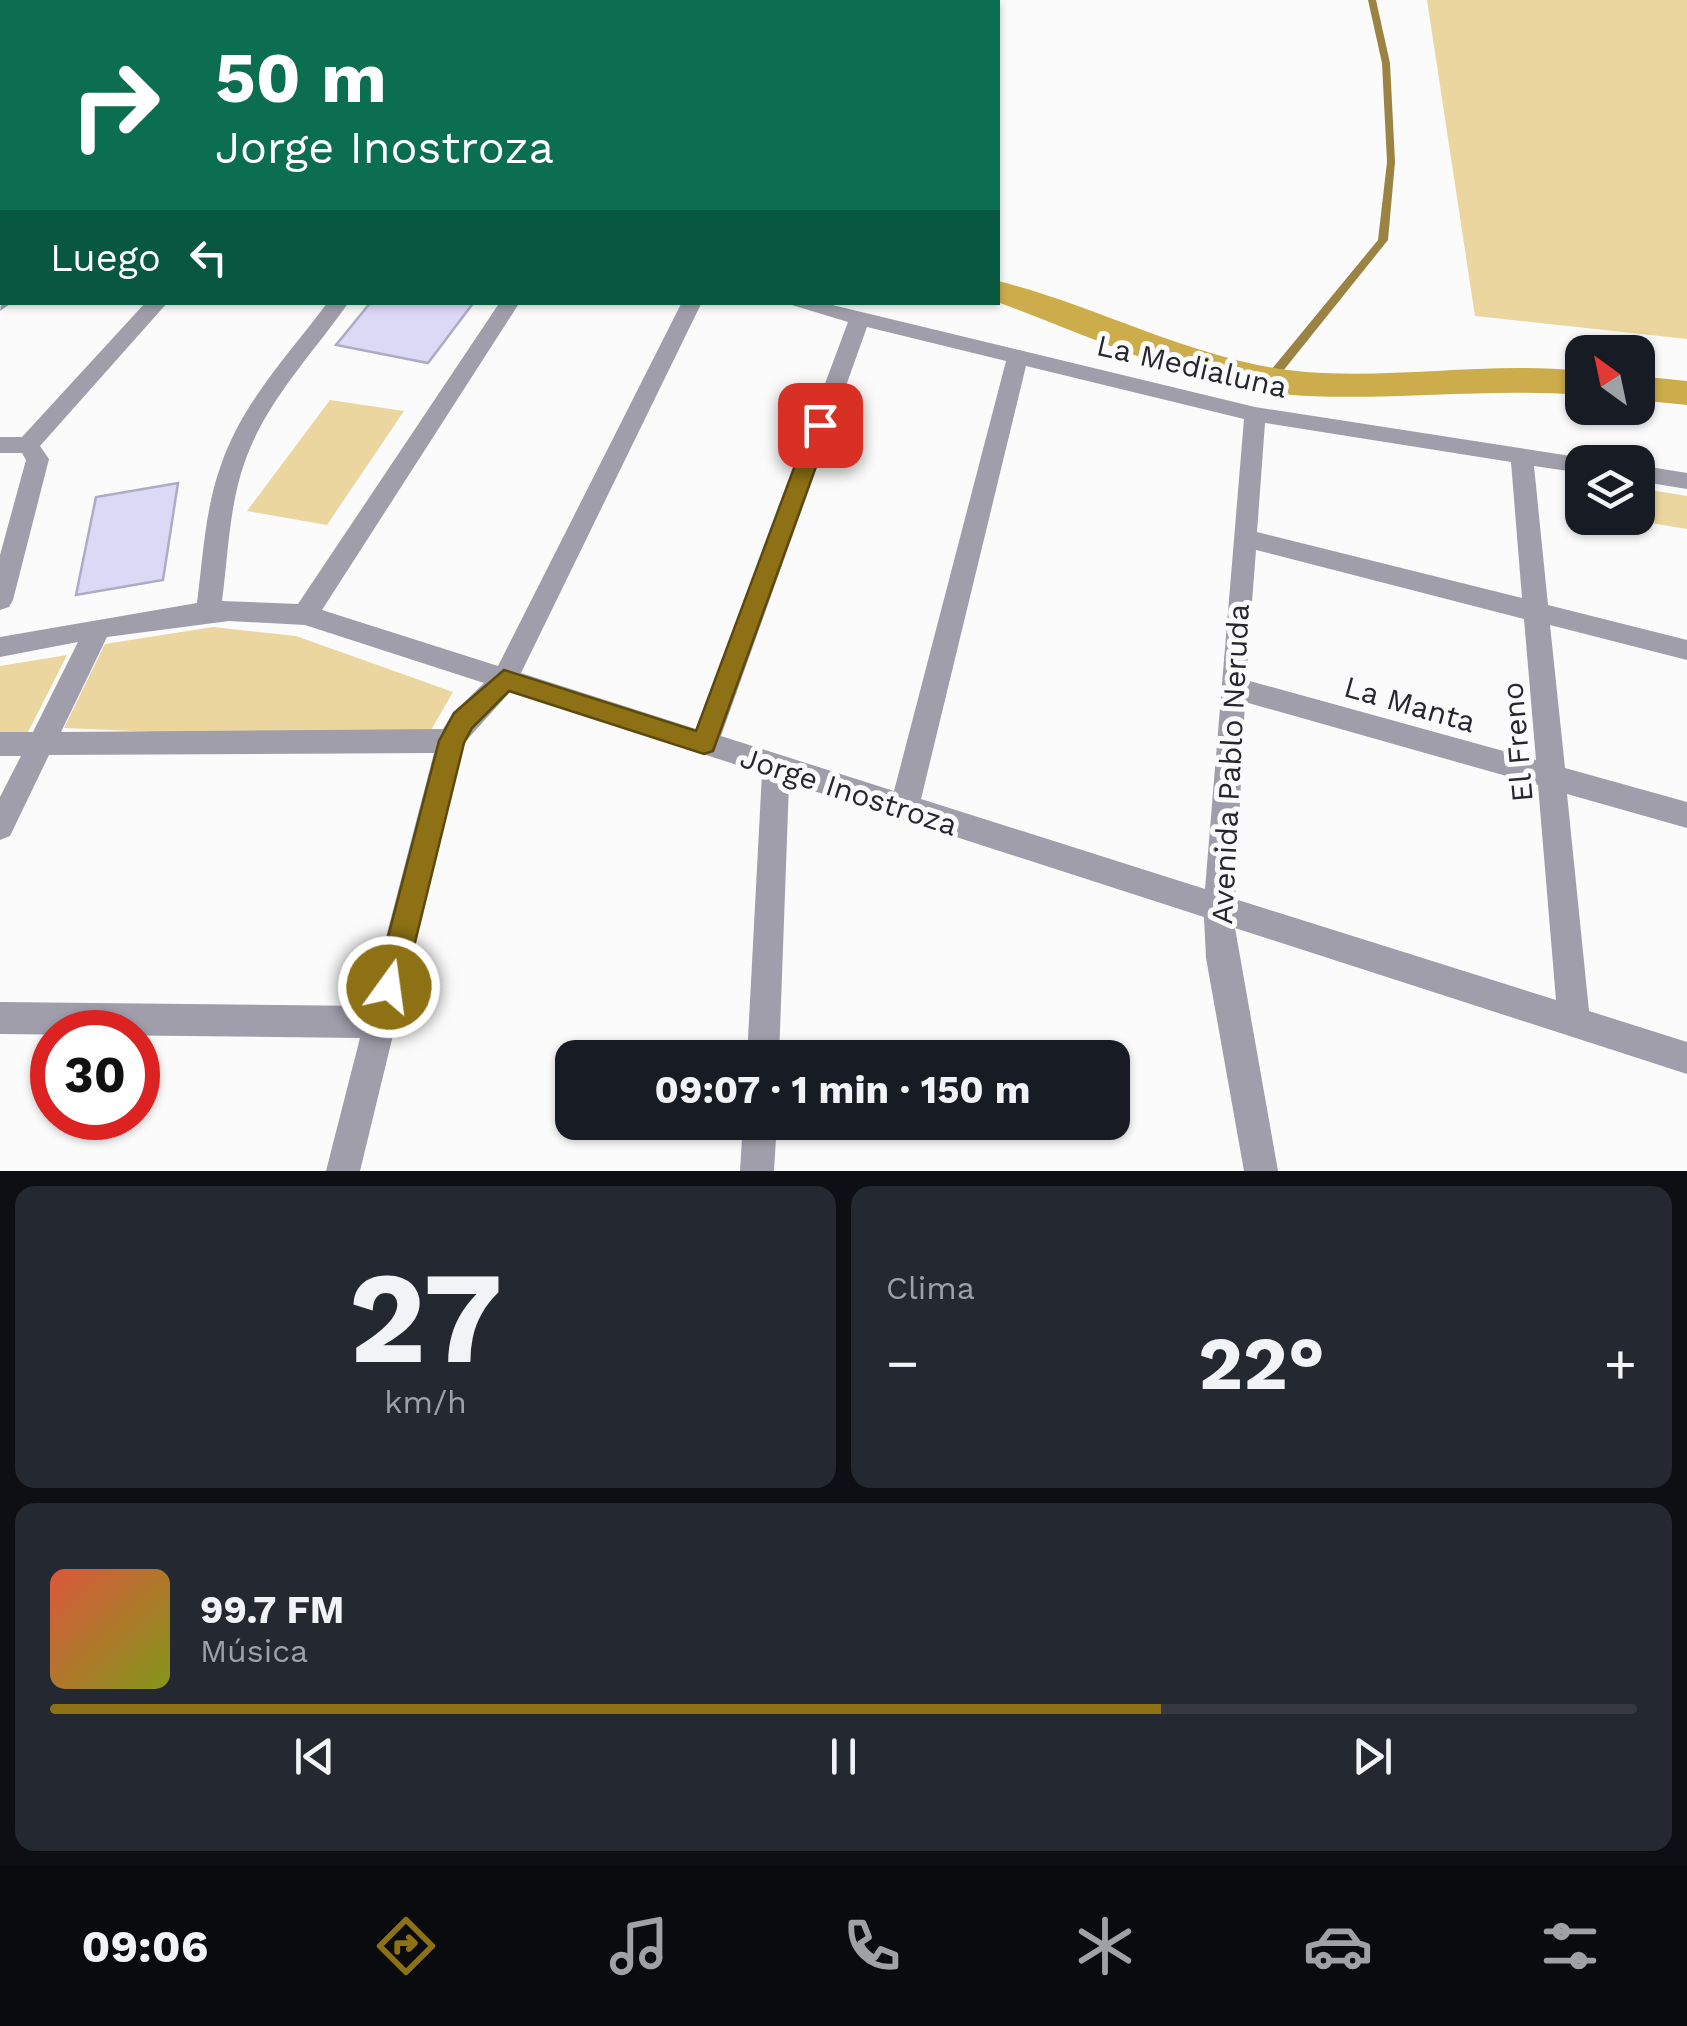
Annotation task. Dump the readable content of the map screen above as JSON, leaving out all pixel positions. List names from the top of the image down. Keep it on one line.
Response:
{"streets":{"street":["La Medialuna","La Manta","El Freno","Avenida Pablo Neruda","Jorge Inostroza"]},"crossings":[["La Medialuna","El Freno"],["La Medialuna","Avenida Pablo Neruda"],["La Manta","El Freno"],["La Manta","Avenida Pablo Neruda"],["El Freno","Jorge Inostroza"],["Avenida Pablo Neruda","Jorge Inostroza"]],"north":"top left","page":{"turn":["50 m","Jorge Inostroza"],"then":"Luego","limit":"30","trip":"09:07 · 1 min · 150 m","tile":[["27","km/h"],"Clima"],"heat":["−","22°","+"],"song":["99.7 FM","Música"],"tabs":"09:06"}}
